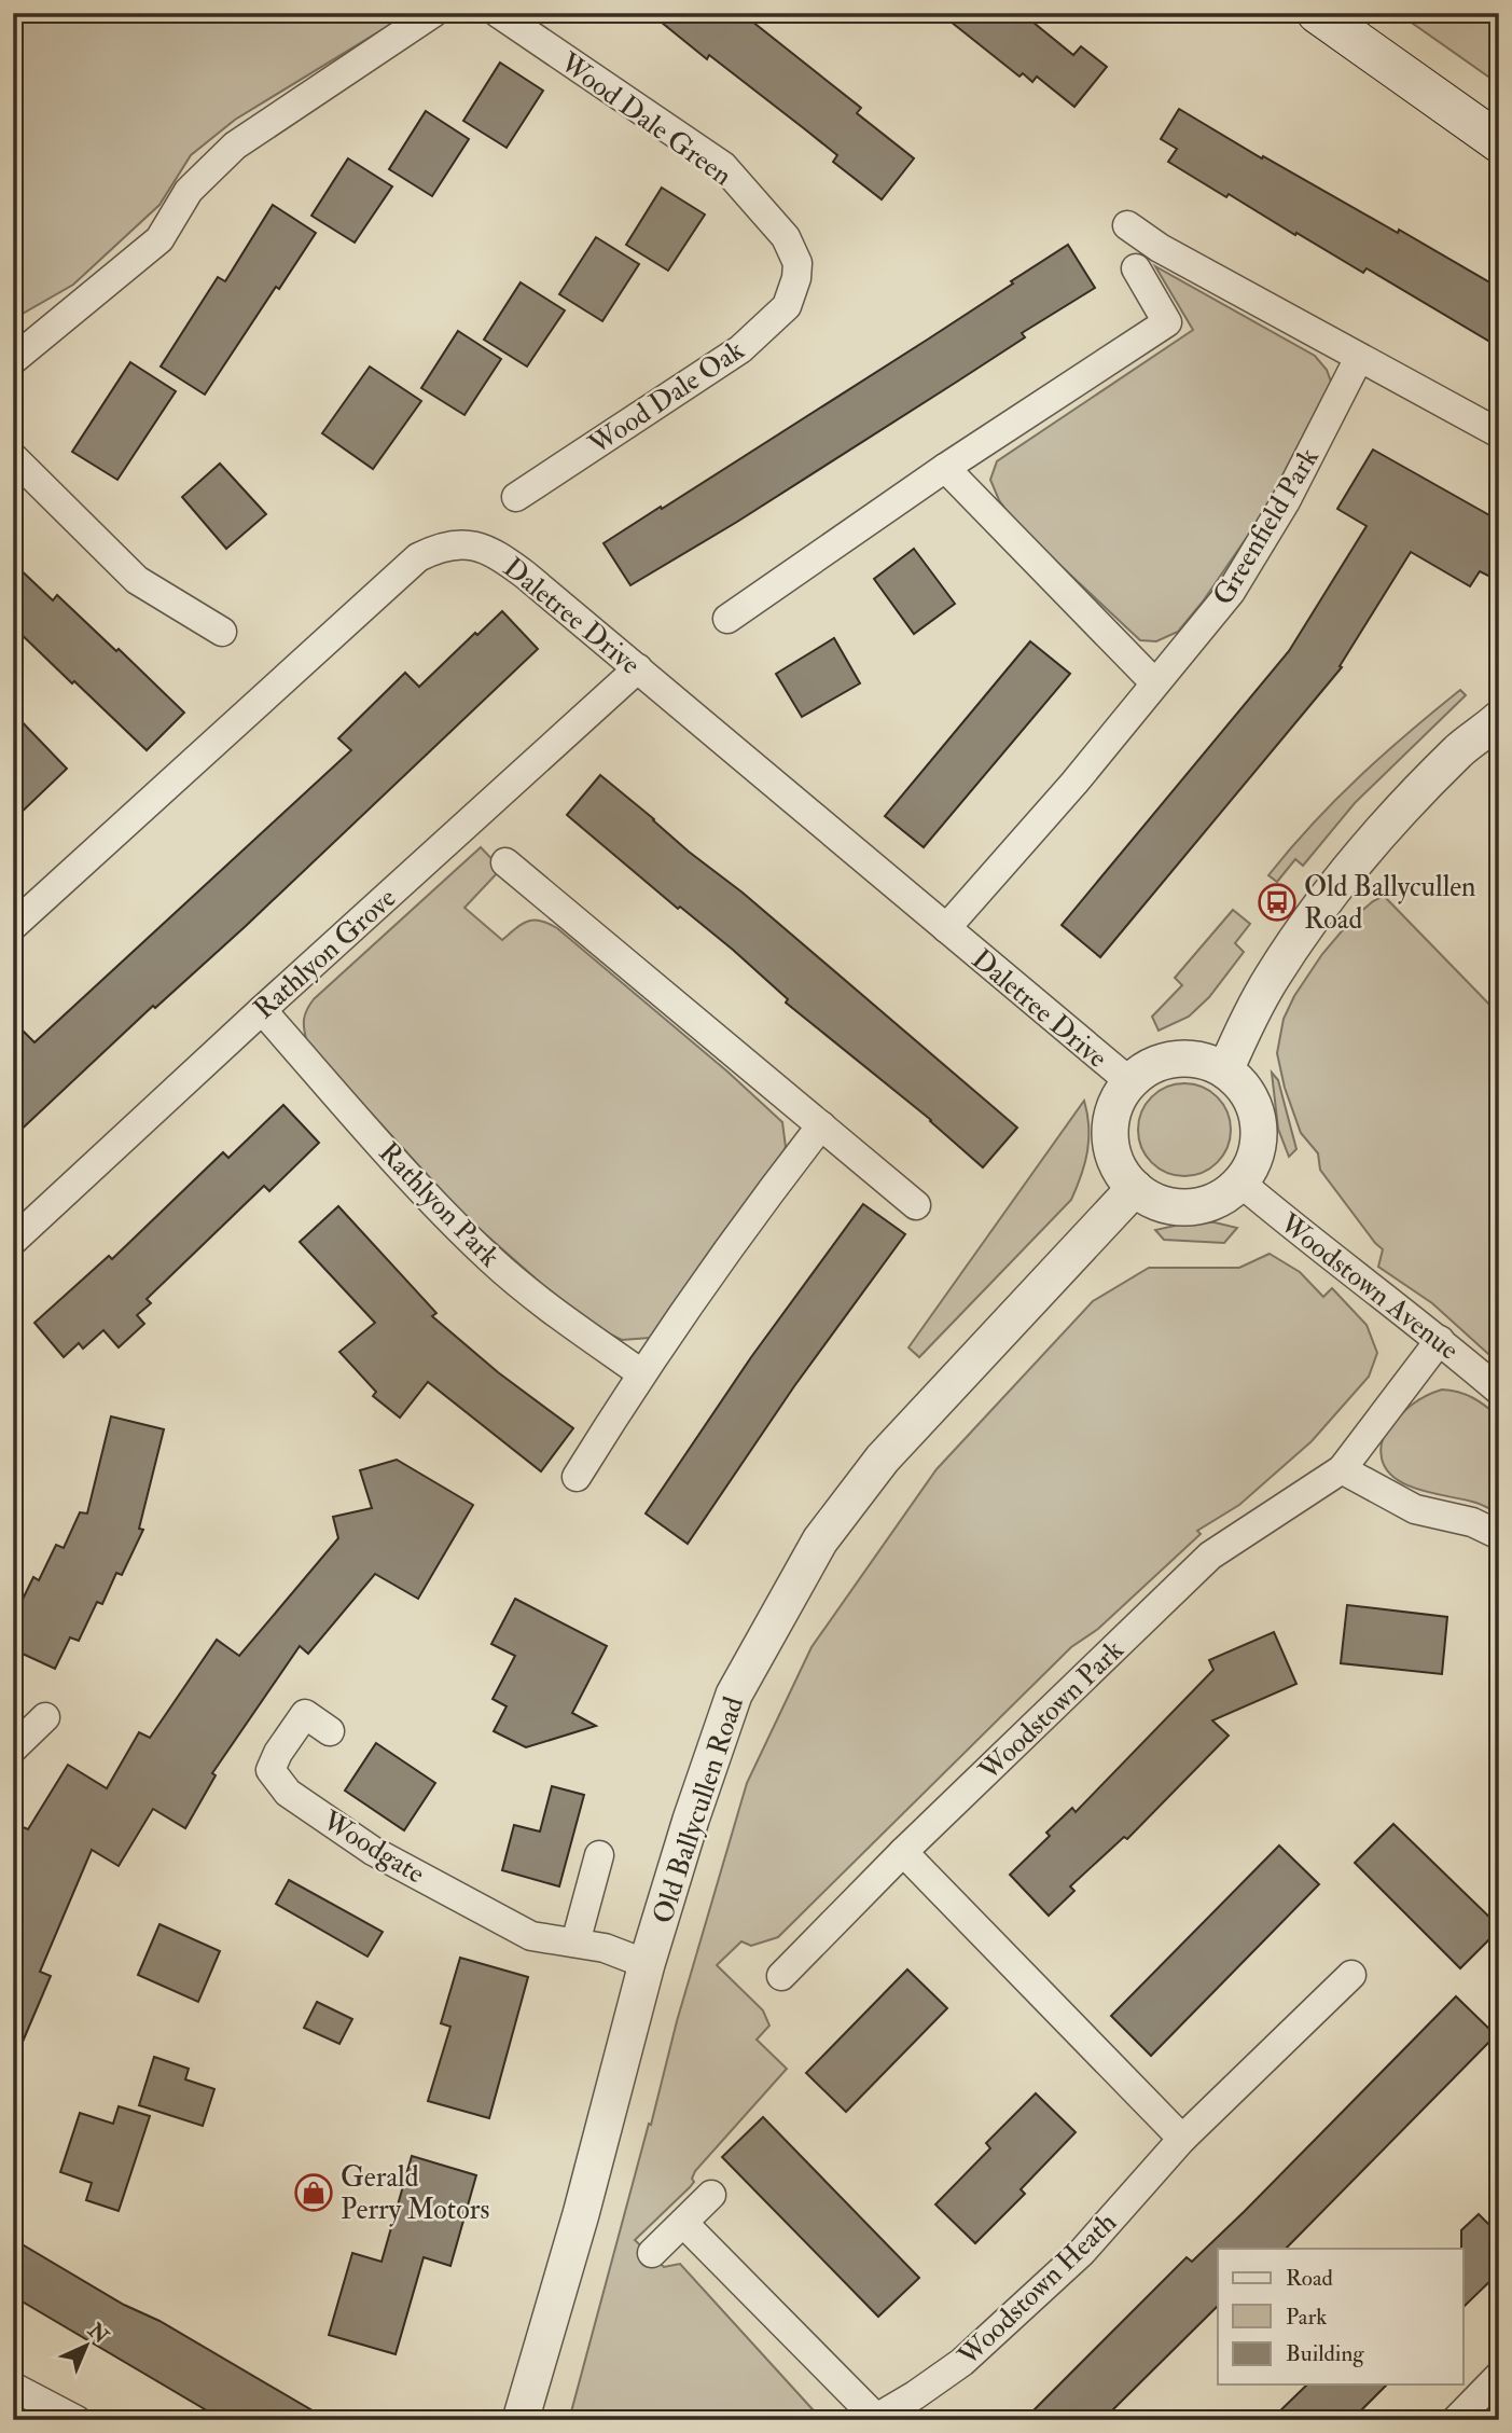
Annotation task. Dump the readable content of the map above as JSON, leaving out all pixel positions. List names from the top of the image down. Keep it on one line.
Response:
{"streets":{"street":["Wood Dale Green","Wood Dale Oak","Greenfield Park","Daletree Drive","Rathlyon Grove","Rathlyon Park","Woodstown Avenue","Woodstown Park","Old Ballycullen Road","Woodgate","Woodstown Heath"]},"crossings":[["Wood Dale Green","Wood Dale Oak"],["Greenfield Park","Daletree Drive"],["Daletree Drive","Rathlyon Grove"],["Daletree Drive","Woodstown Avenue"],["Daletree Drive","Old Ballycullen Road"],["Rathlyon Grove","Rathlyon Park"],["Woodstown Avenue","Woodstown Park"],["Woodstown Avenue","Old Ballycullen Road"],["Old Ballycullen Road","Woodgate"]],"places":{"bus stop":["Old Ballycullen Road"],"shop":["Gerald Perry Motors"]},"legend":["Road","Park","Building"],"north":"top right"}
